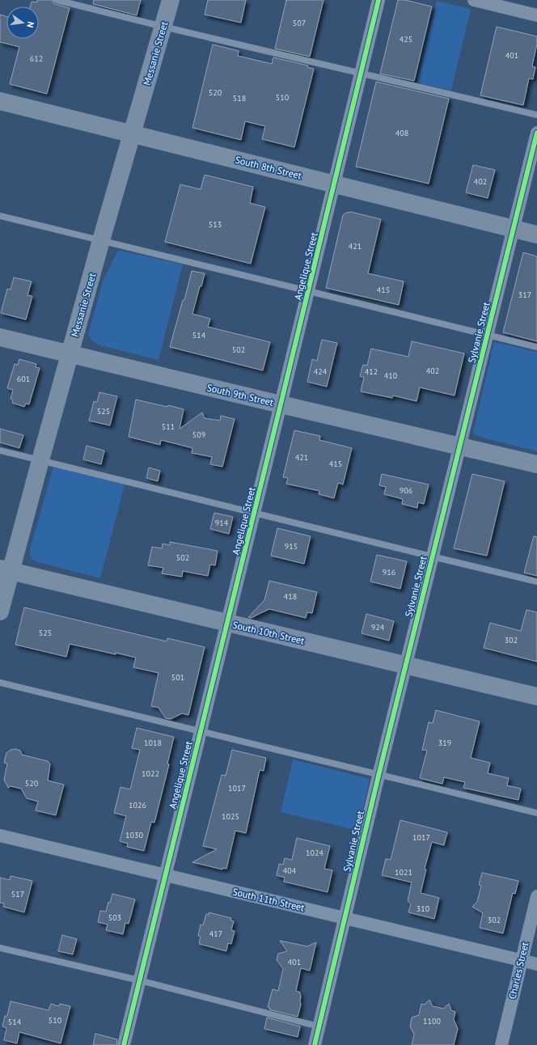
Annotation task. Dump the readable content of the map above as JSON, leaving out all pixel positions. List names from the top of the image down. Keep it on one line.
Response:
{"streets":{"main road":["Messanie Street","South 8th Street","South 9th Street","South 10th Street"],"street":["Angelique Street","Sylvanie Street","South 11th Street","Charles Street"]},"crossings":[["Messanie Street","South 8th Street"],["Messanie Street","South 9th Street"],["Messanie Street","South 10th Street"],["South 8th Street","Angelique Street"],["South 8th Street","Sylvanie Street"],["Angelique Street","South 9th Street"],["Angelique Street","South 10th Street"],["Angelique Street","South 11th Street"],["Sylvanie Street","South 9th Street"],["Sylvanie Street","South 10th Street"],["Sylvanie Street","South 11th Street"],["South 11th Street","Charles Street"]],"house_numbers":["507","425","401","612","520","510","518","408","402","513","421","415","317","514","502","402","424","412","410","601","525","511","509","421","415","906","914","915","502","916","418","924","525","302","501","1018","319","1022","520","1017","1026","1025","1030","1017","1024","404","1021","517","310","503","302","417","401","510","1100","514"],"north":"right"}
